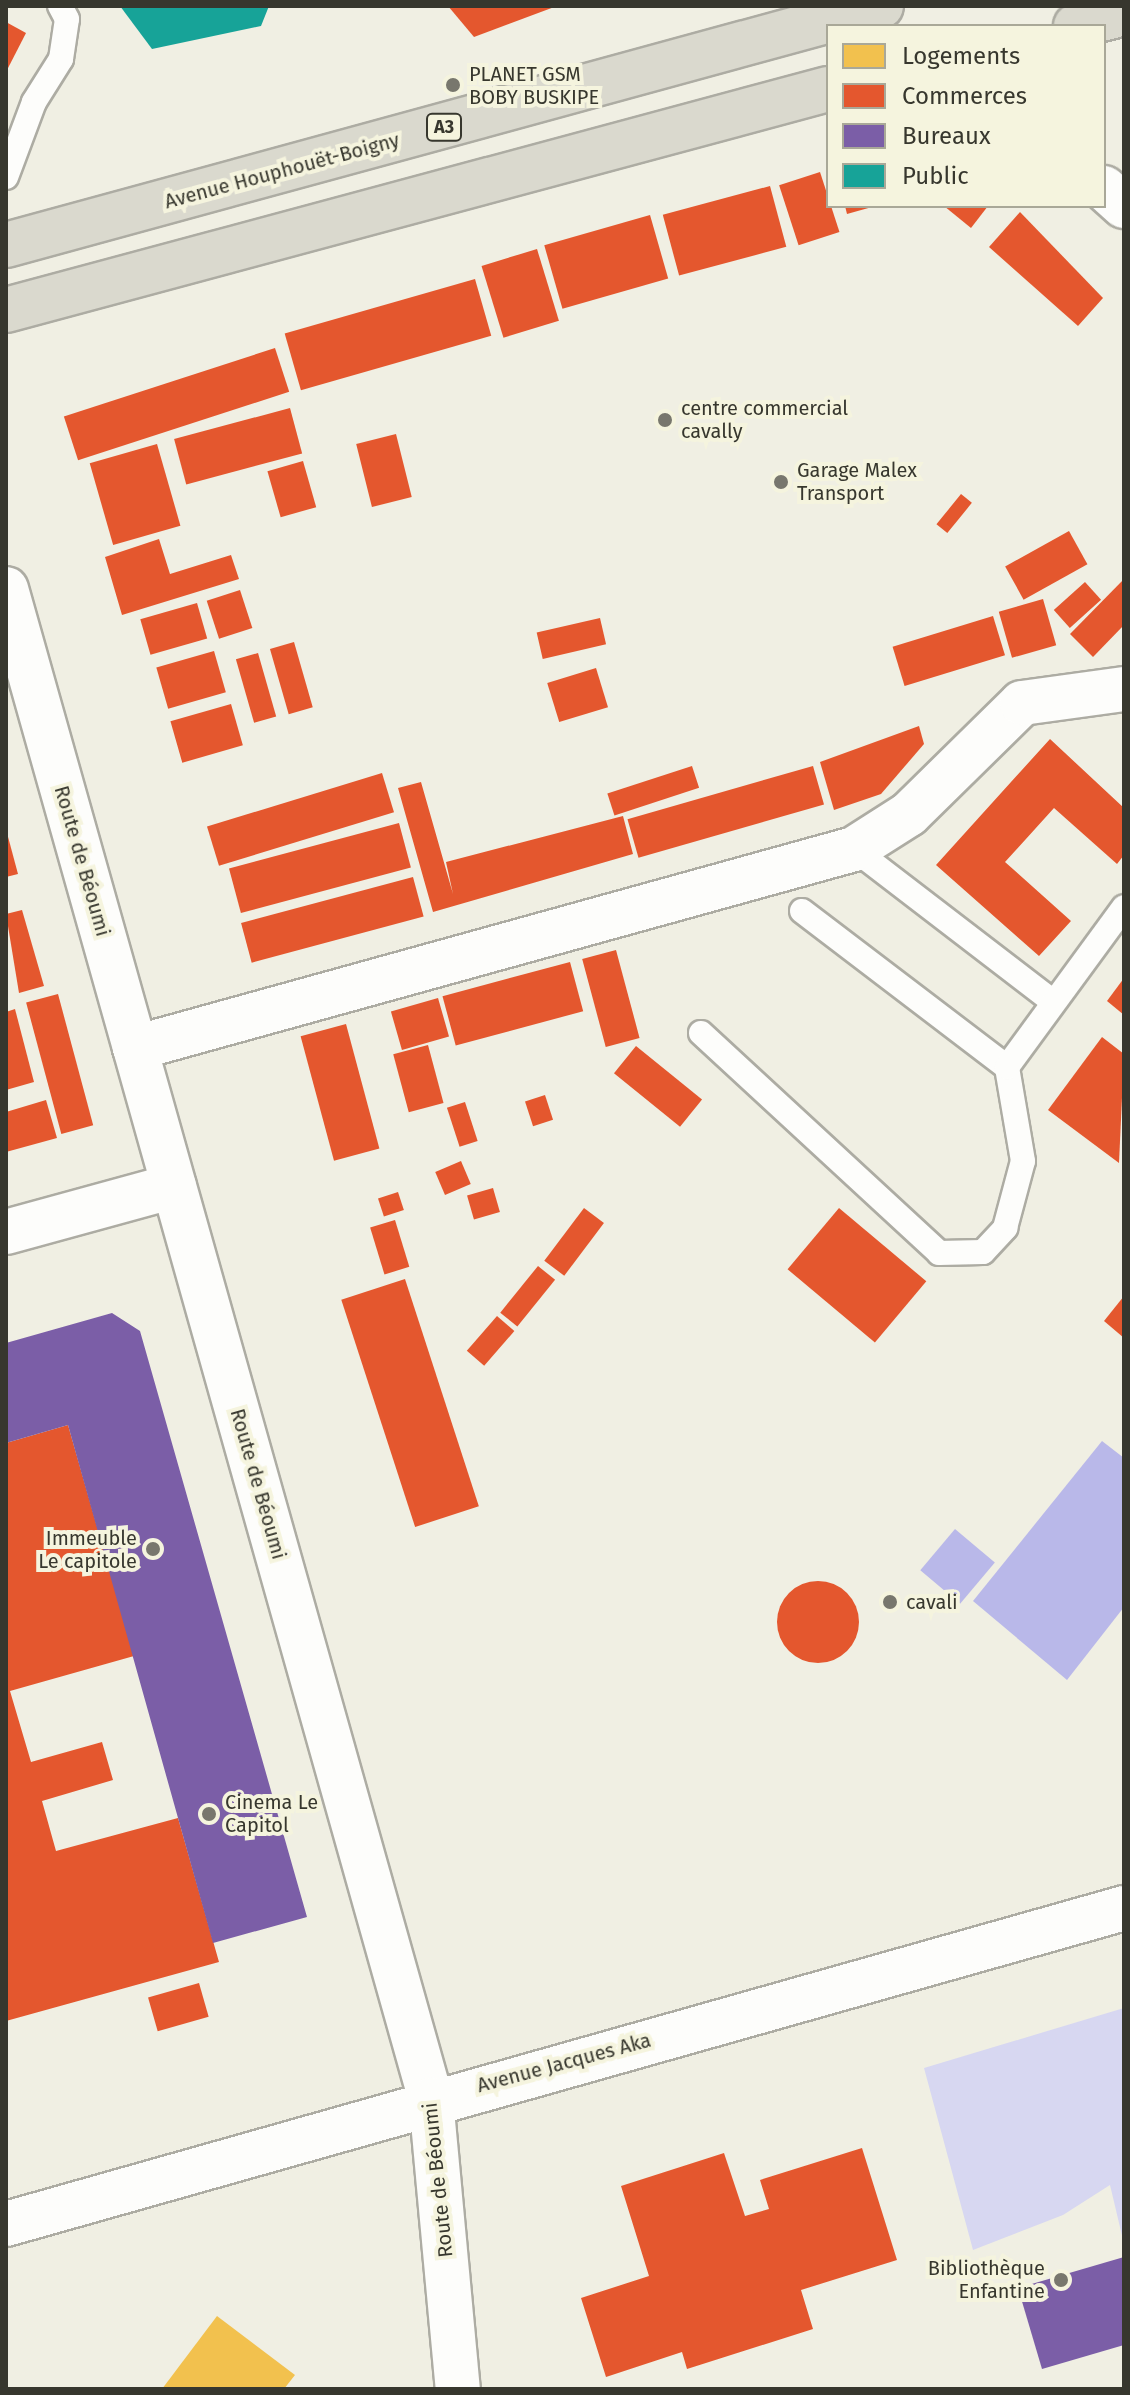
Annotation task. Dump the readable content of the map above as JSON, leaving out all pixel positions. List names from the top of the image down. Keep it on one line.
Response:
{"streets":{"highway":["A3","Avenue Houphouët-Boigny"],"street":["Route de Béoumi","Avenue Jacques Aka"]},"crossings":[["Route de Béoumi","Avenue Jacques Aka"]],"places":["PLANET GSM BOBY BUSKIPE","centre commercial cavally","Garage Malex Transport","Immeuble Le capitole","cavali","Cinema Le Capitol","Bibliothèque Enfantine"],"legend":["Logements","Commerces","Bureaux","Public"]}
